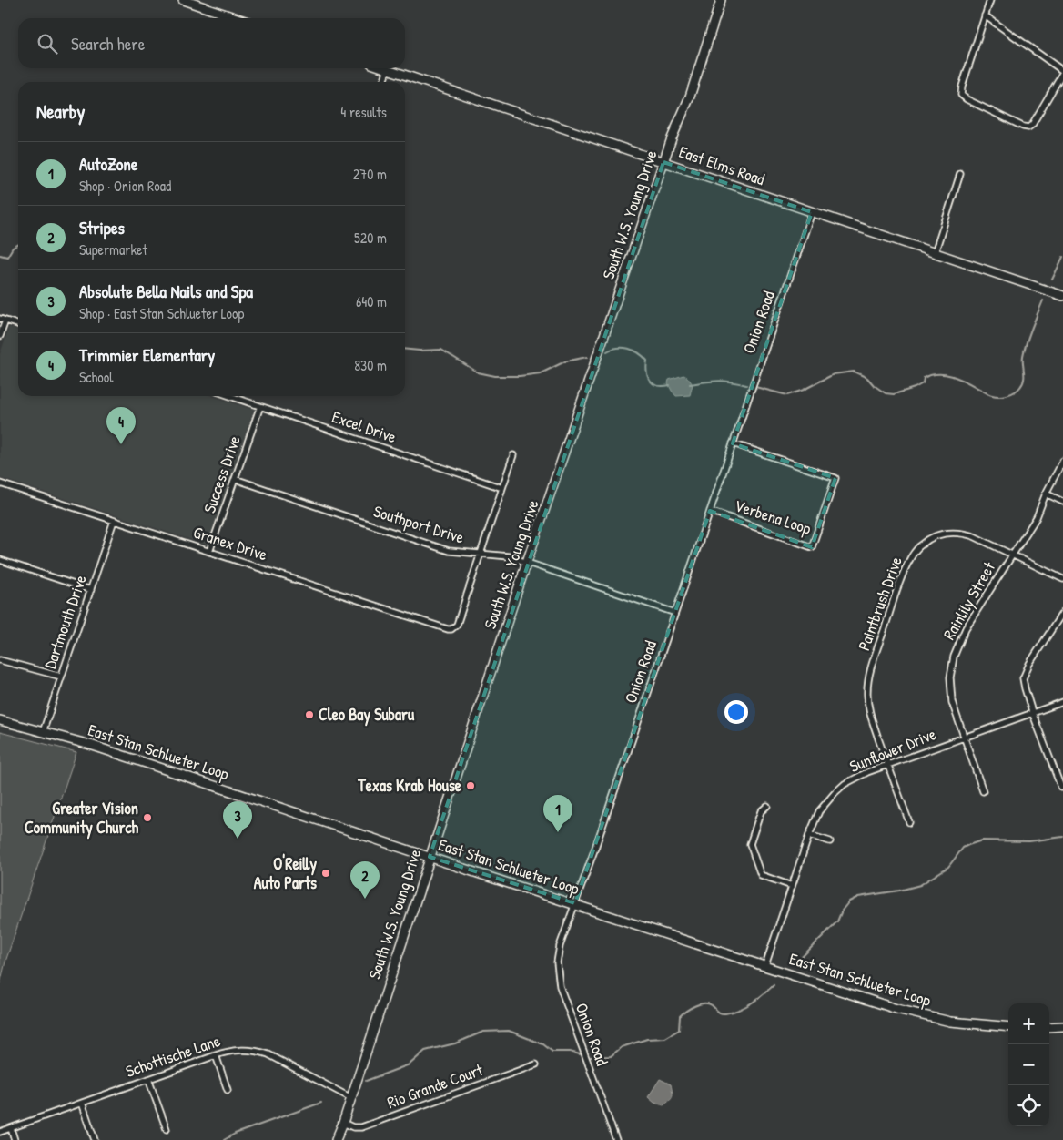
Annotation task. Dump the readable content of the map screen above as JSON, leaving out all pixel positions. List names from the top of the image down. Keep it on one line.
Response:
{"streets":{"main road":["East Elms Road","South W.S. Young Drive","East Stan Schlueter Loop"],"street":["Onion Road","Excel Drive","Success Drive","Verbena Loop","Southport Drive","Granex Drive","Rainlily Street","Paintbrush Drive","Dartmouth Drive","Sunflower Drive","Schottische Lane","Rio Grande Court"]},"crossings":[["East Elms Road","South W.S. Young Drive"],["East Elms Road","Onion Road"],["South W.S. Young Drive","Southport Drive"],["South W.S. Young Drive","East Stan Schlueter Loop"],["South W.S. Young Drive","Schottische Lane"],["South W.S. Young Drive","Rio Grande Court"],["Onion Road","Verbena Loop"],["Onion Road","Southport Drive"],["Onion Road","East Stan Schlueter Loop"],["Excel Drive","Success Drive"],["Success Drive","Southport Drive"],["Success Drive","Granex Drive"],["Southport Drive","Granex Drive"],["Granex Drive","Dartmouth Drive"],["Rainlily Street","Paintbrush Drive"],["Rainlily Street","Sunflower Drive"],["Paintbrush Drive","Sunflower Drive"],["Dartmouth Drive","East Stan Schlueter Loop"],["Sunflower Drive","East Stan Schlueter Loop"]],"places":["Cleo Bay Subaru","Texas Krab House","Greater Vision Community Church","O'Reilly Auto Parts"],"page":{"search":"Search here","heading":["Nearby","4 results"],"list":[{"mark":"1","name":"AutoZone","note":"Shop · Onion Road","value":"270 m"},{"mark":"2","name":"Stripes","note":"Supermarket","value":"520 m"},{"mark":"3","name":"Absolute Bella Nails and Spa","note":"Shop · East Stan Schlueter Loop","value":"640 m"},{"mark":"4","name":"Trimmier Elementary","note":"School","value":"830 m"}],"pins":["4","1","3","2"],"map_buttons":["+","−"]}}
